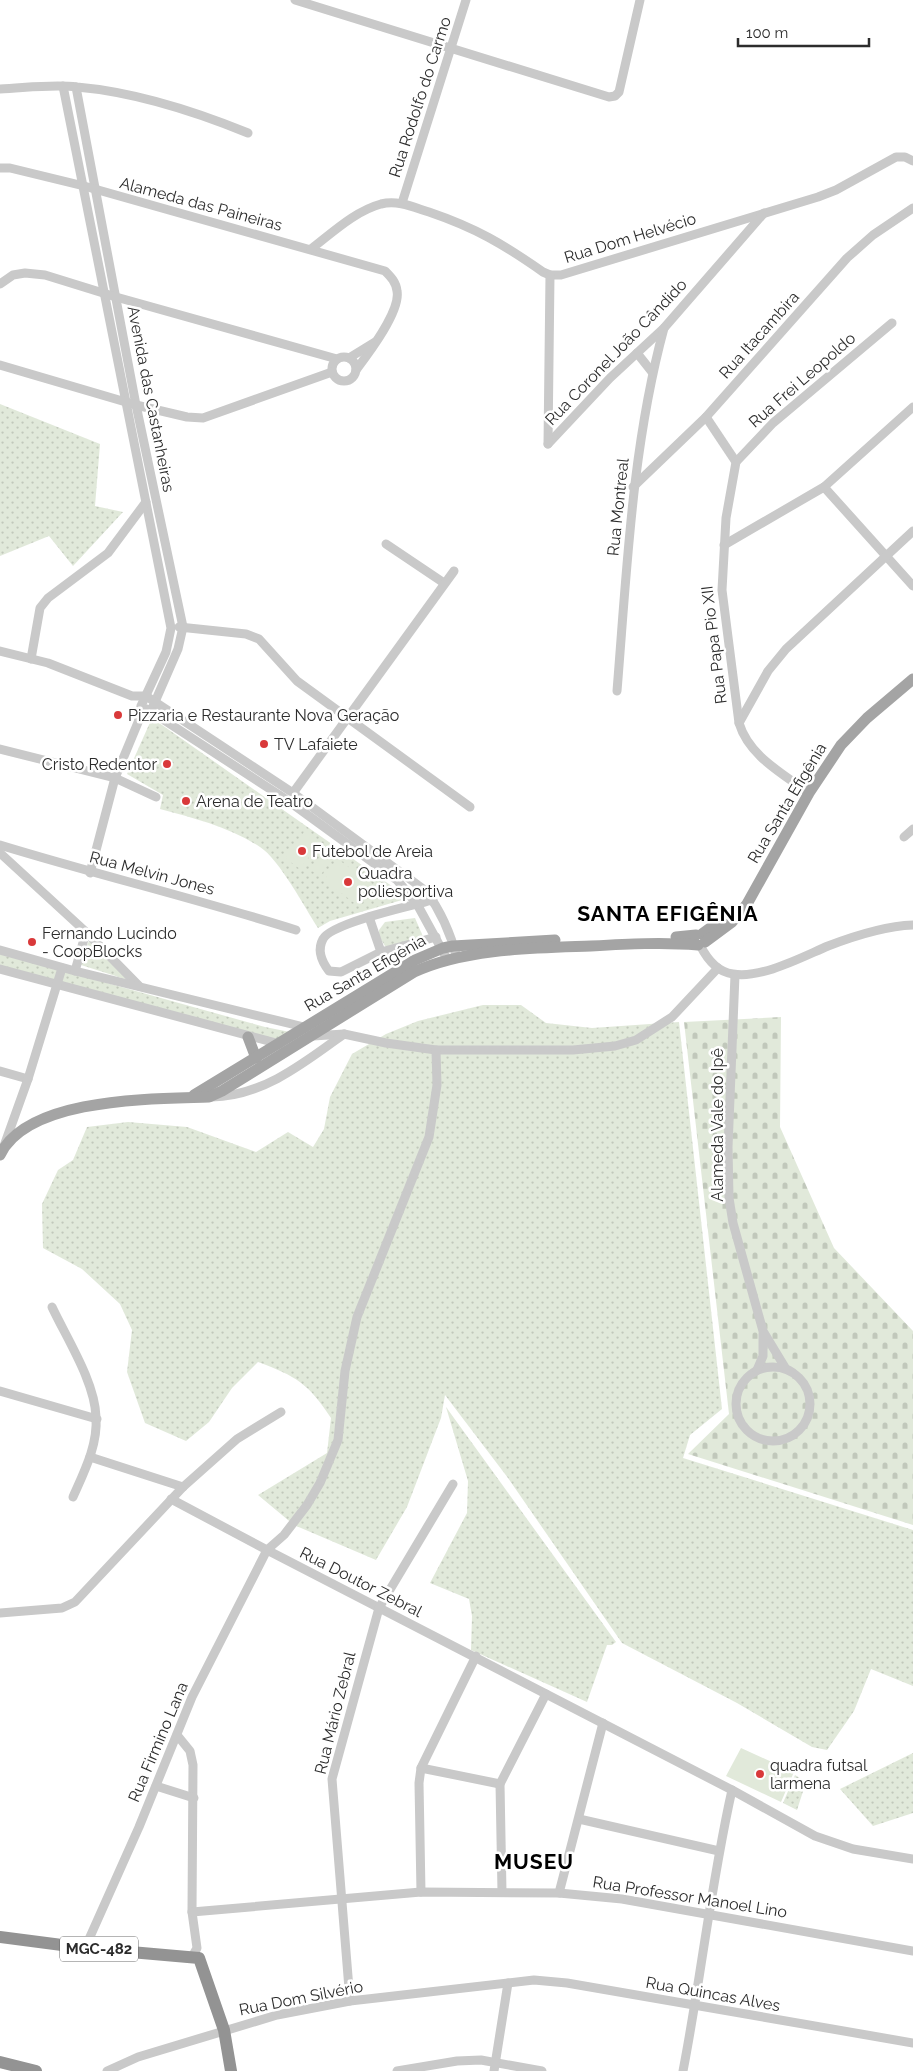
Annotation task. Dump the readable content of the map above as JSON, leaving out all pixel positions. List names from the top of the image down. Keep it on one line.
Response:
{"streets":{"highway":["MGC-482"],"main road":["Rua Santa Efigênia"],"street":["Rua Rodolfo do Carmo","Alameda das Paineiras","Rua Dom Helvécio","Rua Itacambira","Rua Coronel João Cândido","Rua Frei Leopoldo","Avenida das Castanheiras","Rua Montreal","Rua Papa Pio XII","Rua Melvin Jones","Alameda Vale do Ipê","Rua Doutor Zebral","Rua Mário Zebral","Rua Firmino Lana","Rua Professor Manoel Lino","Rua Quincas Alves","Rua Dom Silvério"]},"crossings":[["Rua Rodolfo do Carmo","Rua Dom Helvécio"],["Alameda das Paineiras","Rua Dom Helvécio"],["Alameda das Paineiras","Avenida das Castanheiras"],["Rua Dom Helvécio","Rua Coronel João Cândido"],["Rua Itacambira","Rua Montreal"],["Rua Coronel João Cândido","Rua Montreal"],["Rua Frei Leopoldo","Rua Papa Pio XII"],["Avenida das Castanheiras","Rua Melvin Jones"],["Rua Papa Pio XII","Rua Santa Efigênia"],["Rua Doutor Zebral","Rua Mário Zebral"],["Rua Doutor Zebral","Rua Firmino Lana"],["Rua Mário Zebral","Rua Professor Manoel Lino"],["Rua Mário Zebral","Rua Dom Silvério"],["Rua Firmino Lana","MGC-482"],["Rua Quincas Alves","Rua Dom Silvério"]],"districts":["SANTA EFIGÊNIA","MUSEU"],"places":["Pizzaria e Restaurante Nova Geração","TV Lafaiete","Cristo Redentor","Arena de Teatro","Futebol de Areia","Quadra poliesportiva","Fernando Lucindo - CoopBlocks","quadra futsal larmena"],"scale_bar":"100 m"}
